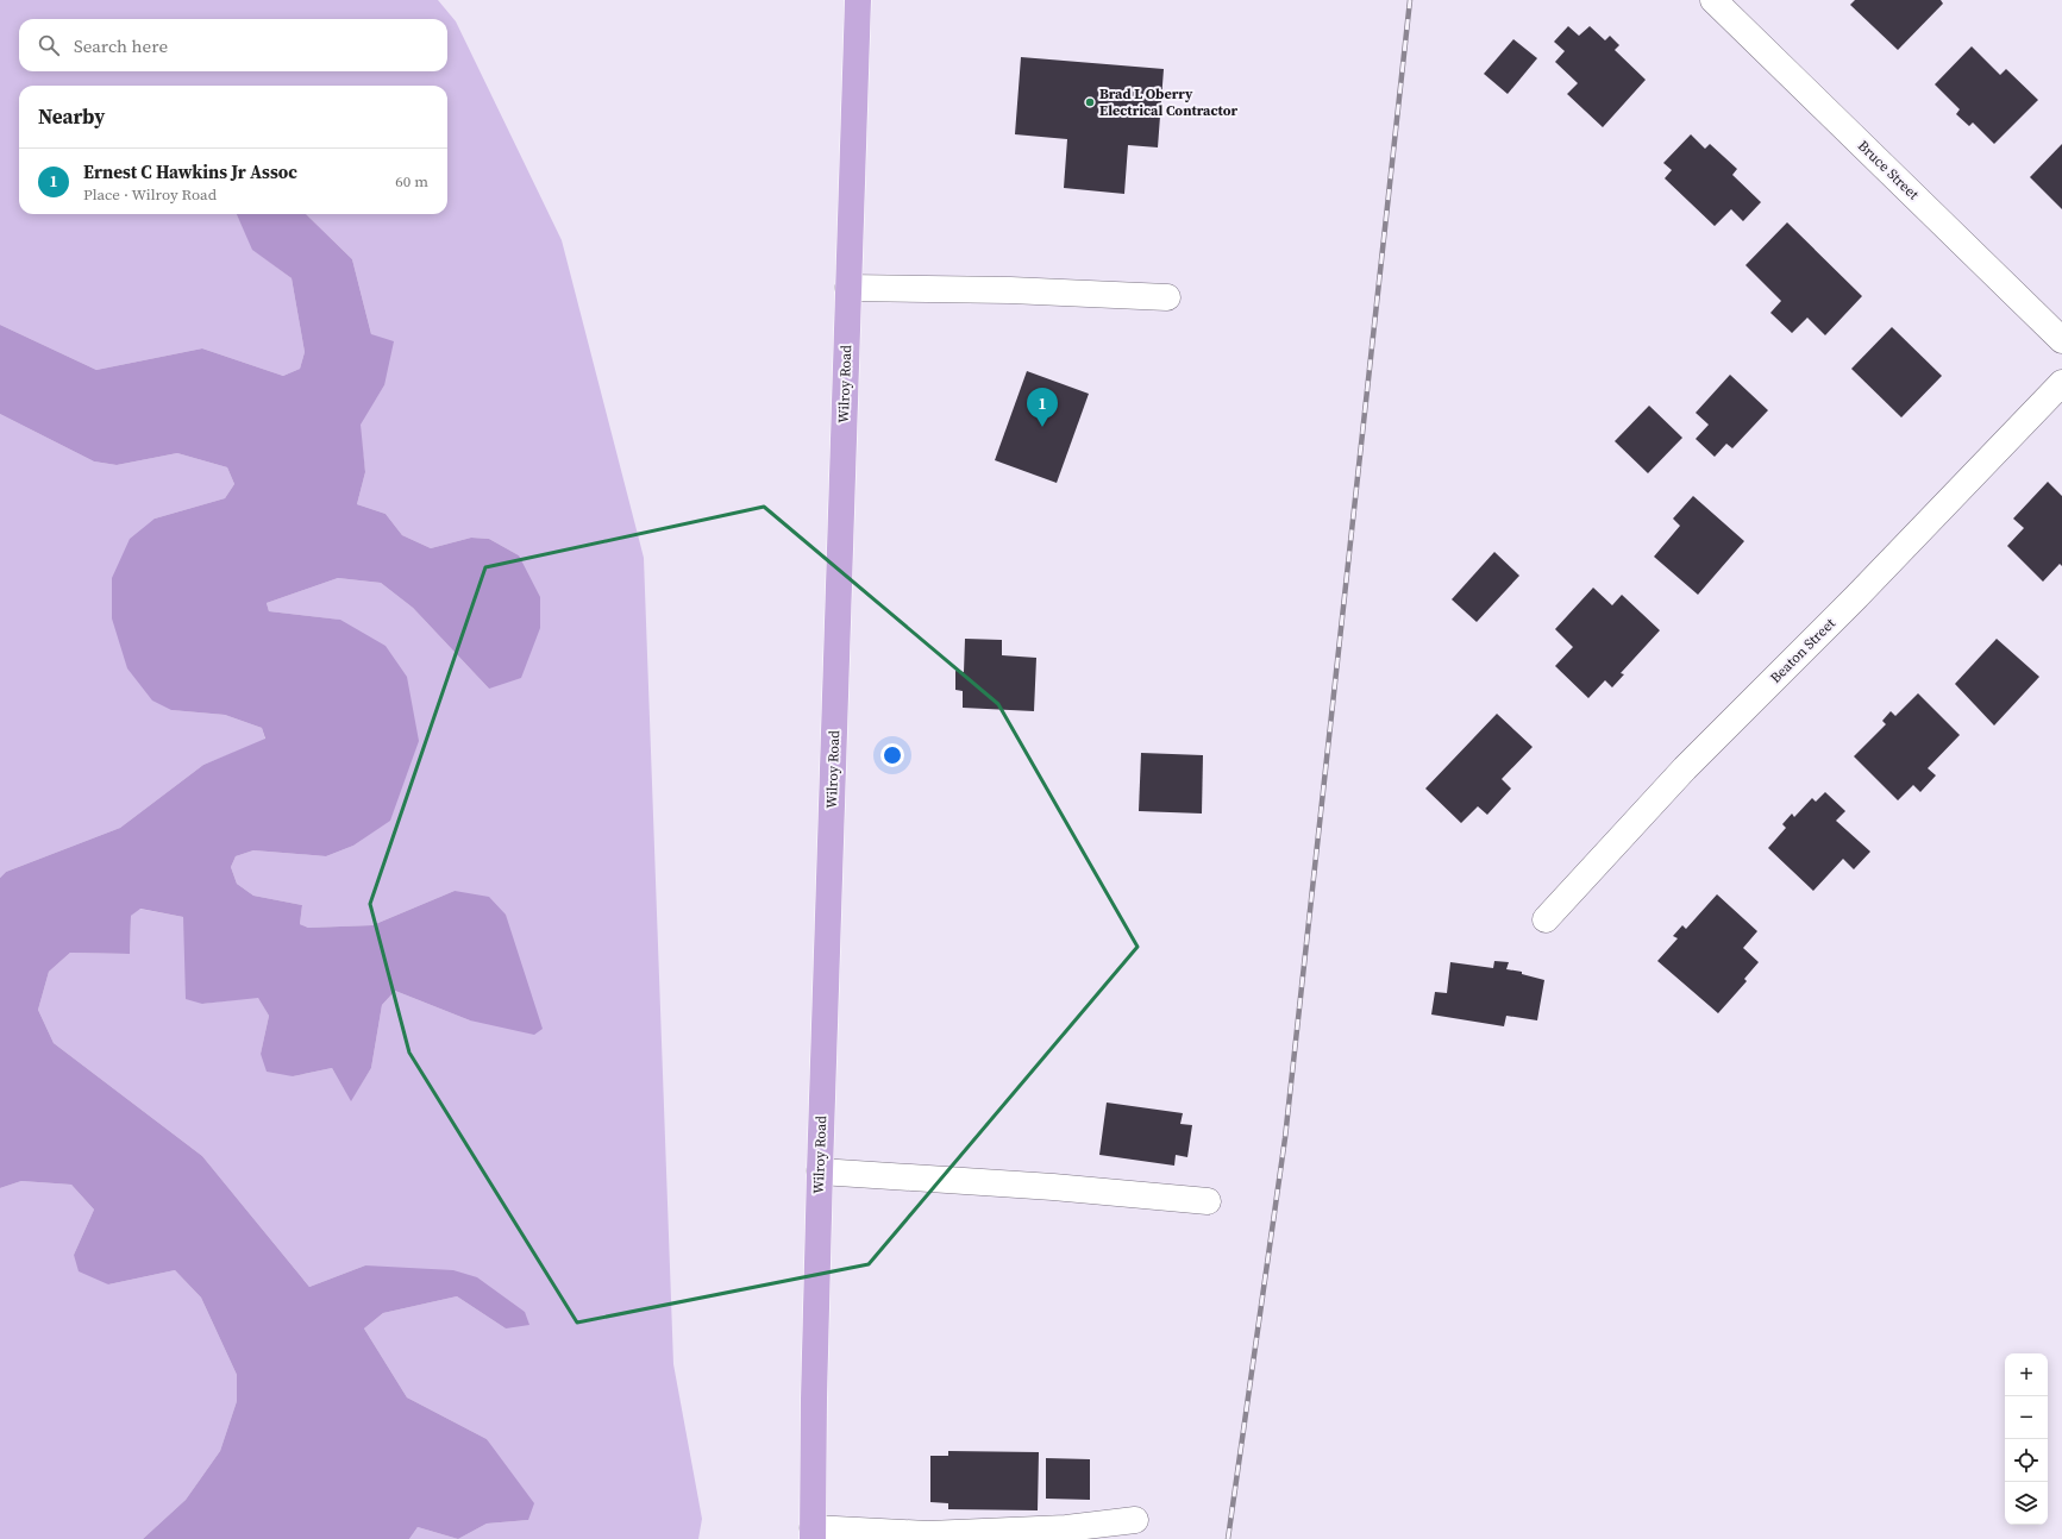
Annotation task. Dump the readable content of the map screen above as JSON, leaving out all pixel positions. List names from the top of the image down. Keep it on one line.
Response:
{"streets":{"main road":["Wilroy Road"],"street":["Bruce Street","Beaton Street"]},"places":["Brad L Oberry Electrical Contractor"],"page":{"search":"Search here","heading":"Nearby","list":[{"mark":"1","name":"Ernest C Hawkins Jr Assoc","note":"Place · Wilroy Road","value":"60 m"}],"pins":"1","map_buttons":["+","−"]}}
